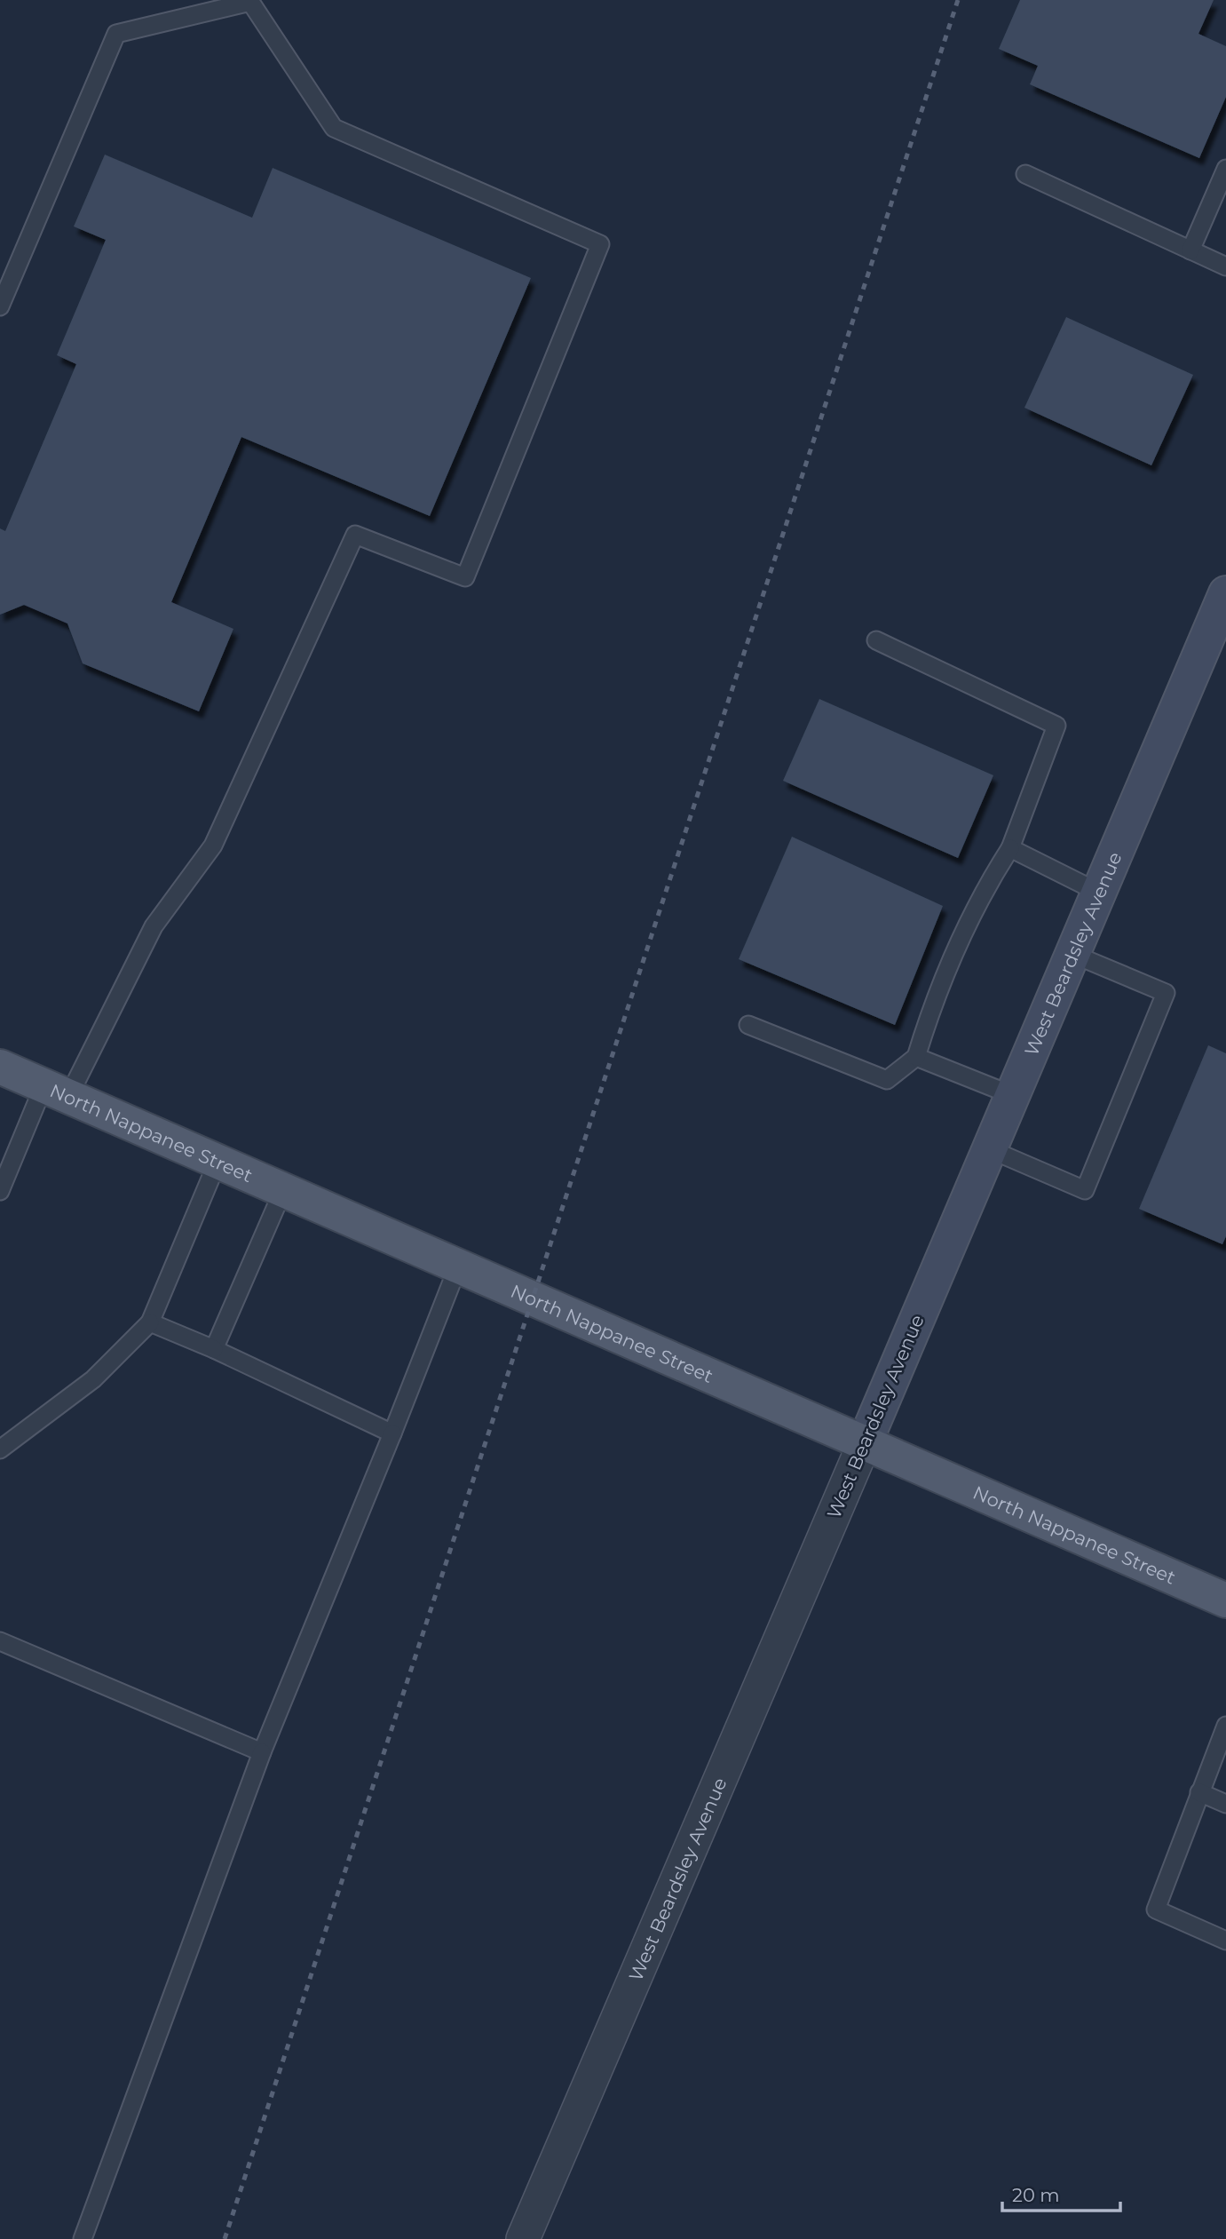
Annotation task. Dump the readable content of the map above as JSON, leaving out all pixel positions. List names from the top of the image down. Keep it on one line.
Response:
{"streets":{"main road":["West Beardsley Avenue","North Nappanee Street"]},"crossings":[["West Beardsley Avenue","North Nappanee Street"]],"scale_bar":"20 m"}
